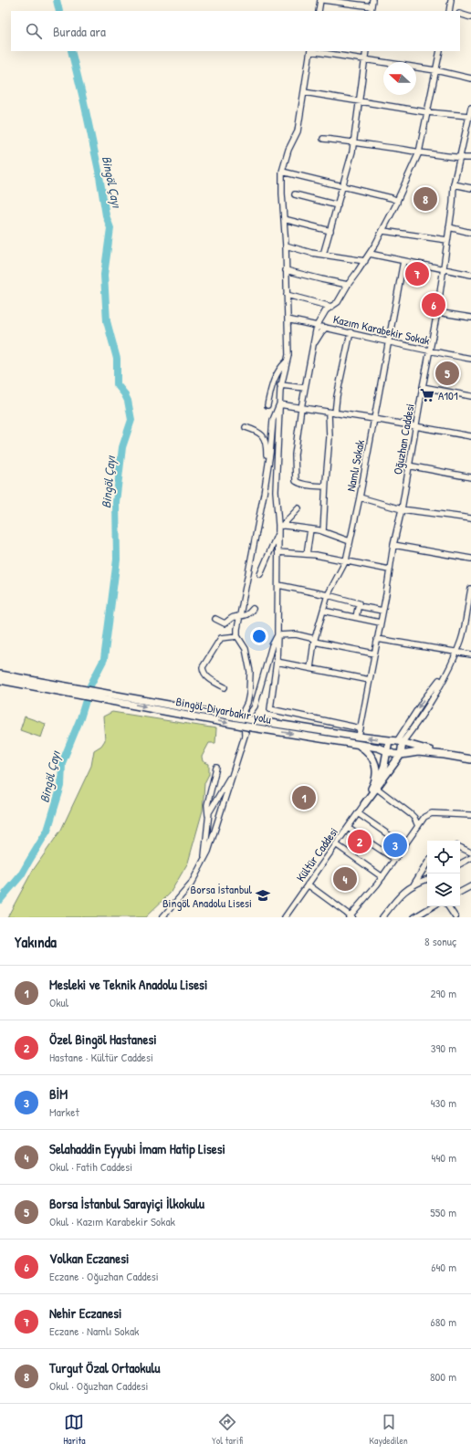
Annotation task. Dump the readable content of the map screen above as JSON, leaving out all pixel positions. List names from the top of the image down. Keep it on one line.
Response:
{"streets":{"main road":["Bingöl-Diyarbakır yolu"],"street":["Kazım Karabekir Sokak","Oğuzhan Caddesi","Namlı Sokak","Kültür Caddesi"]},"crossings":[["Kazım Karabekir Sokak","Oğuzhan Caddesi"],["Kazım Karabekir Sokak","Namlı Sokak"],["Oğuzhan Caddesi","Bingöl-Diyarbakır yolu"]],"water":["Bingöl Çayı"],"places":{"supermarket":["A101"],"school or university":["Borsa İstanbul Bingöl Anadolu Lisesi"]},"north":"left","page":{"search":"Burada ara","pins":["8","7","6","5","1","2","3","4"],"heading":["Yakında","8 sonuç"],"list":[{"mark":"1","name":"Mesleki ve Teknik Anadolu Lisesi","note":"Okul","value":"290 m"},{"mark":"2","name":"Özel Bingöl Hastanesi","note":"Hastane · Kültür Caddesi","value":"390 m"},{"mark":"3","name":"BİM","note":"Market","value":"430 m"},{"mark":"4","name":"Selahaddin Eyyubi İmam Hatip Lisesi","note":"Okul · Fatih Caddesi","value":"440 m"},{"mark":"5","name":"Borsa İstanbul Sarayiçi İlkokulu","note":"Okul · Kazım Karabekir Sokak","value":"550 m"},{"mark":"6","name":"Volkan Eczanesi","note":"Eczane · Oğuzhan Caddesi","value":"640 m"},{"mark":"7","name":"Nehir Eczanesi","note":"Eczane · Namlı Sokak","value":"680 m"},{"mark":"8","name":"Turgut Özal Ortaokulu","note":"Okul · Oğuzhan Caddesi","value":"800 m"}],"nav":["Harita","Yol tarifi","Kaydedilen"]}}
